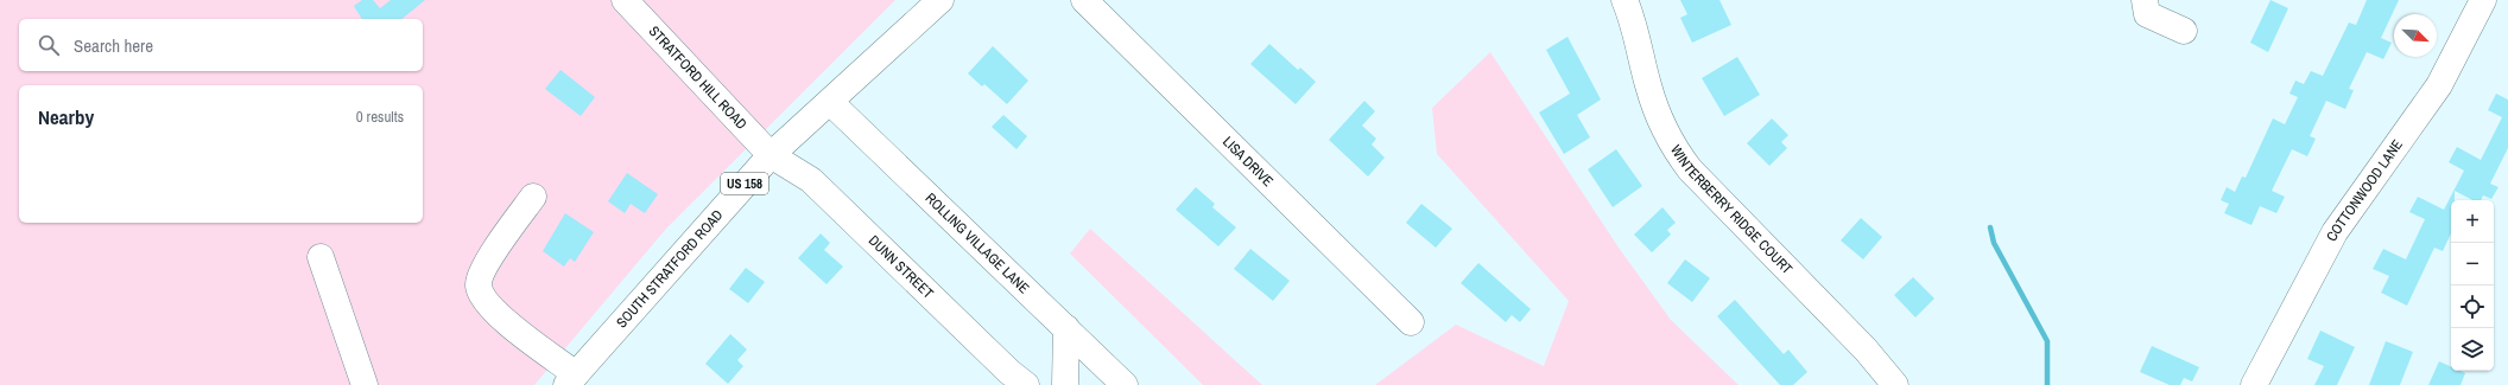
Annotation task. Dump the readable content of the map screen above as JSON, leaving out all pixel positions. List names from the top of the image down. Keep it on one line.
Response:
{"streets":{"street":["STRATFORD HILL ROAD","LISA DRIVE","US 158","COTTONWOOD LANE","WINTERBERRY RIDGE COURT","ROLLING VILLAGE LANE","DUNN STREET","SOUTH STRATFORD ROAD"]},"crossings":[["STRATFORD HILL ROAD","DUNN STREET"],["STRATFORD HILL ROAD","SOUTH STRATFORD ROAD"],["ROLLING VILLAGE LANE","SOUTH STRATFORD ROAD"],["DUNN STREET","SOUTH STRATFORD ROAD"]],"north":"bottom right","page":{"search":"Search here","heading":["Nearby","0 results"],"map_buttons":["+","−"]}}
